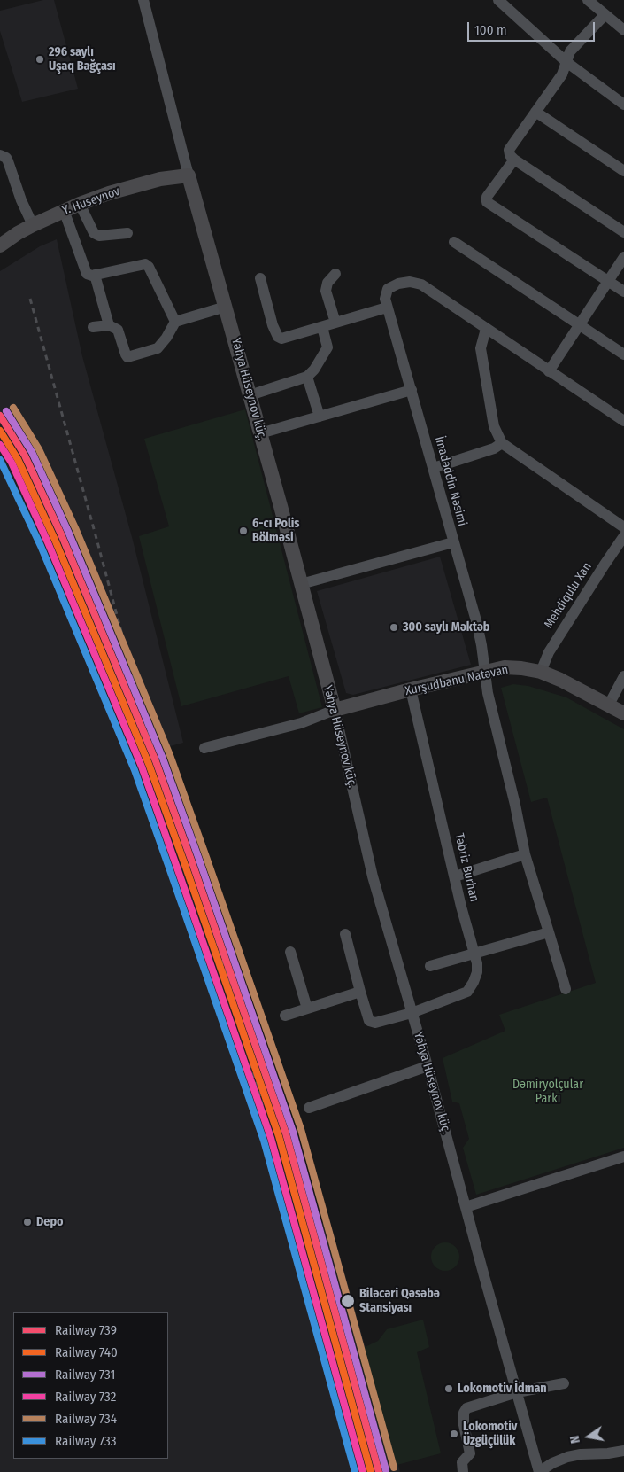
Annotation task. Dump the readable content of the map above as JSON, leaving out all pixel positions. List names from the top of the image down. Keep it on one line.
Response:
{"streets":{"main road":["Y. Huseynov","Yəhya Hüseynov küç.","Xurşudbanu Natəvan"],"street":["İmadəddin Nəsimi","Mehdiqulu Xan","Təbriz Burhan"]},"crossings":[["Y. Huseynov","Yəhya Hüseynov küç."],["Yəhya Hüseynov küç.","Xurşudbanu Natəvan"],["Yəhya Hüseynov küç.","Təbriz Burhan"],["İmadəddin Nəsimi","Xurşudbanu Natəvan"],["Mehdiqulu Xan","Xurşudbanu Natəvan"],["Xurşudbanu Natəvan","Təbriz Burhan"]],"parks":["Dəmiryolçular Parkı"],"places":["296 saylı Uşaq Bağçası","6-cı Polis Bölməsi","300 saylı Məktəb","Depo","Biləcəri Qəsəbə Stansiyası","Lokomotiv İdman","Lokomotiv Üzgüçülük"],"lines":["rail line 734","rail line 731","rail line 739","rail line 740","rail line 732","rail line 733"],"legend":["Railway 739","Railway 740","Railway 731","Railway 732","Railway 734","Railway 733"],"scale_bar":"100 m","north":"left"}
